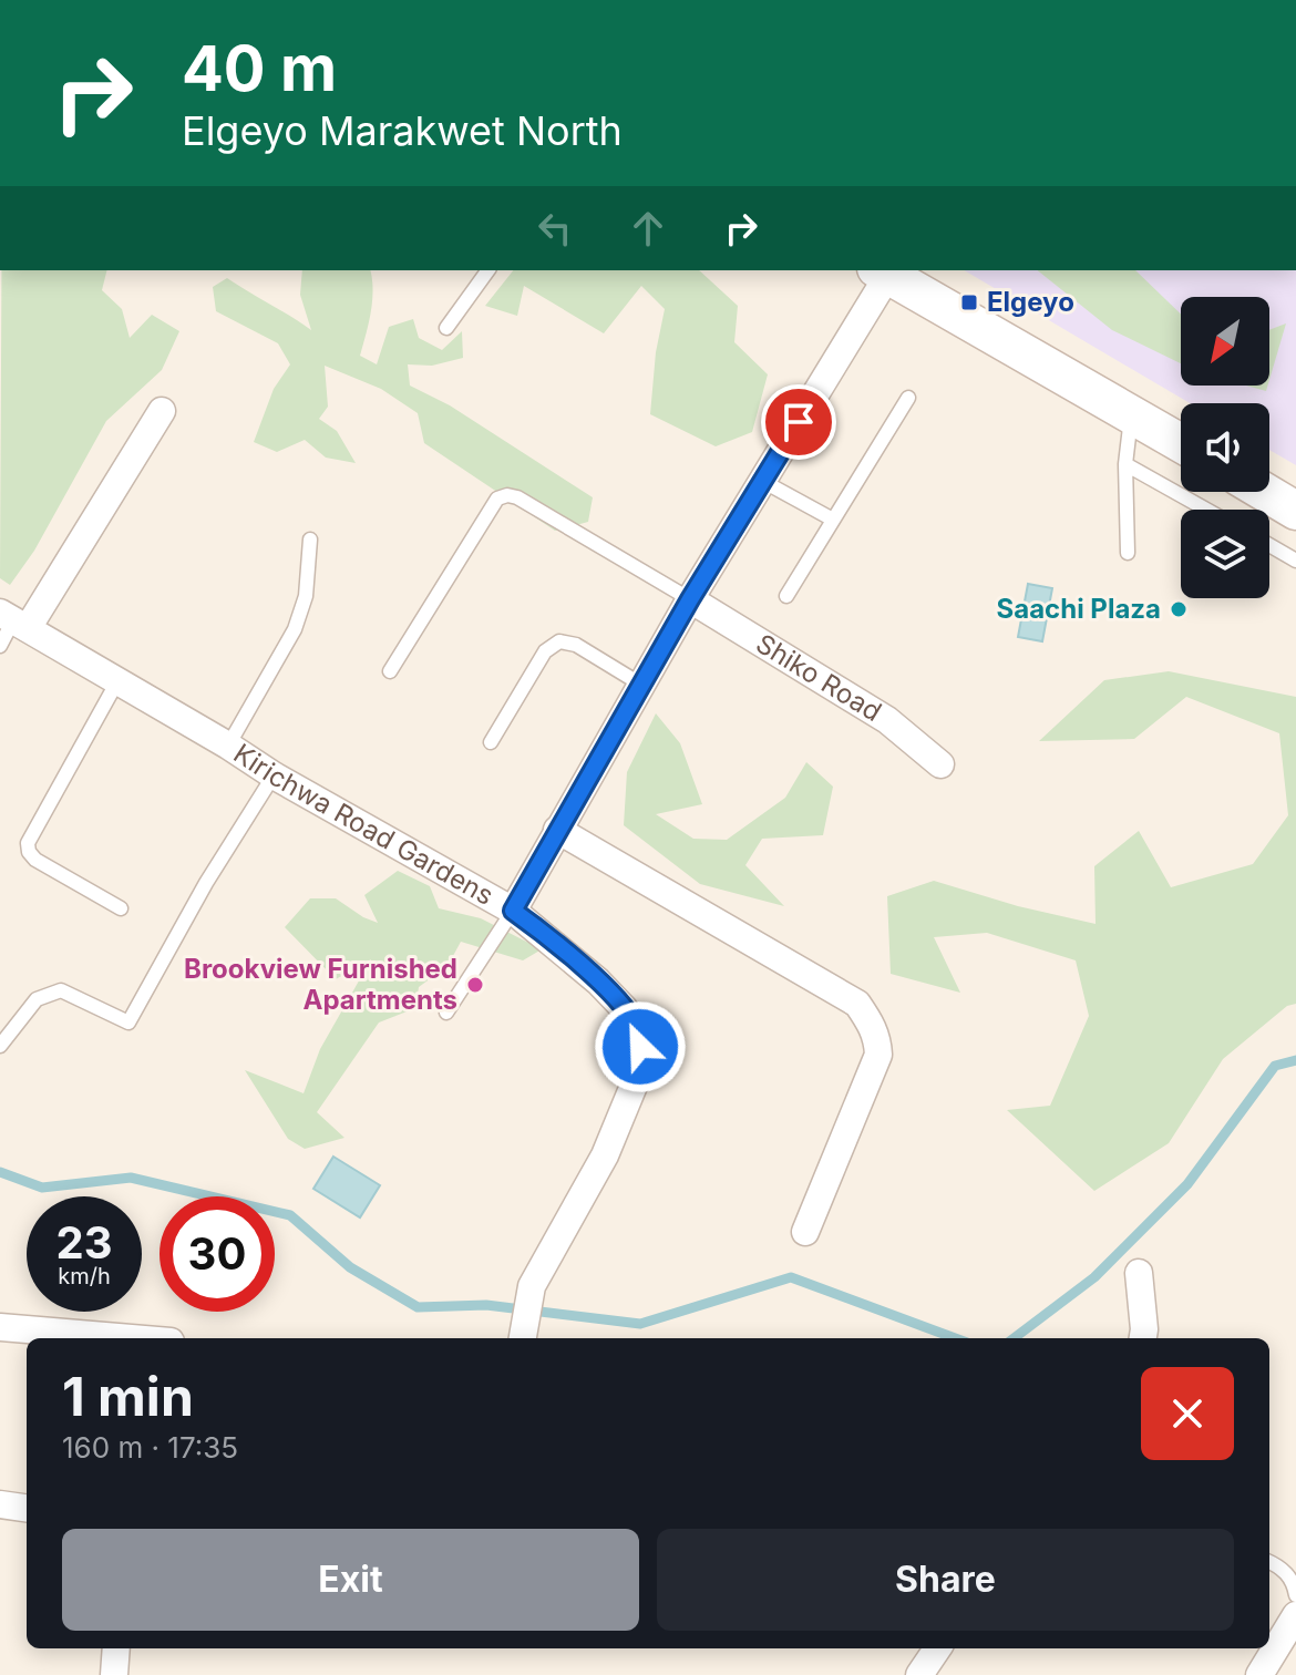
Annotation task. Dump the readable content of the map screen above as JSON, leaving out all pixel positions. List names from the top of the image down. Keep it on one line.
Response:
{"streets":{"street":["Shiko Road","Kirichwa Road Gardens"]},"places":{"transit":["Elgeyo"],"other":["Saachi Plaza","Brookview Furnished Apartments"]},"north":"bottom left","page":{"turn":["40 m","Elgeyo Marakwet North"],"speed":"23 km/h","limit":"30","heading":["1 min","160 m · 17:35"],"buttons":["Exit","Share"]}}
